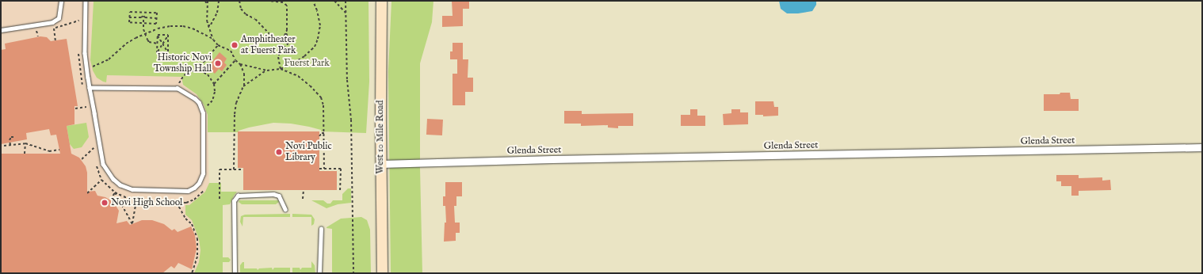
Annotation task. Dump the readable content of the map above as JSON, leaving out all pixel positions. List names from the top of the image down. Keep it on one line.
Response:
{"streets":{"main road":["West 10 Mile Road"],"street":["Glenda Street"]},"crossings":[["West 10 Mile Road","Glenda Street"]],"parks":["Fuerst Park"],"places":["Amphitheater at Fuerst Park","Historic Novi Township Hall","Novi Public Library","Novi High School"]}
